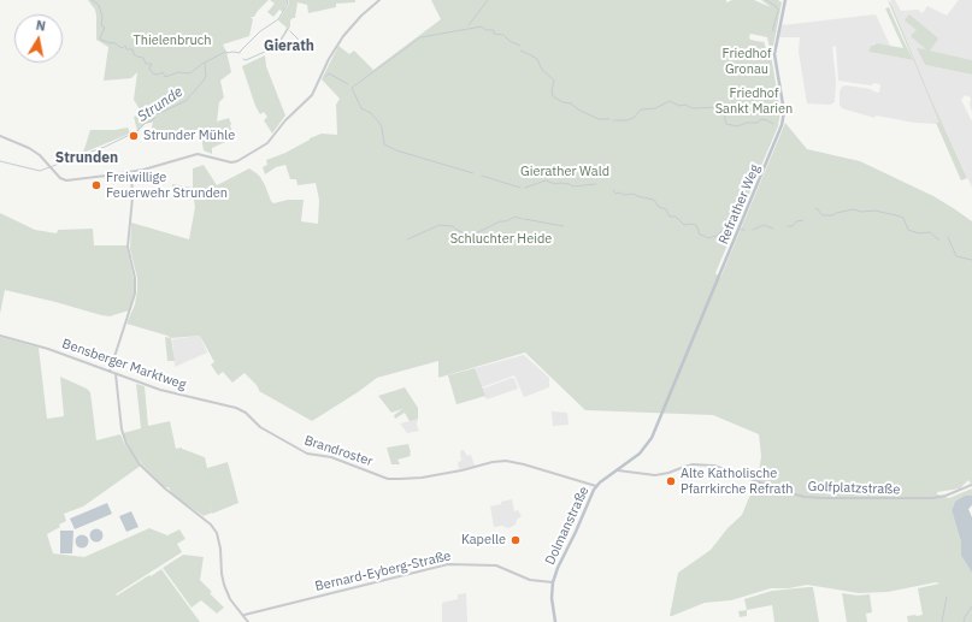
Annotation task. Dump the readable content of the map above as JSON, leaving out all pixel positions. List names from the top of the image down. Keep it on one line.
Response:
{"streets":{"main road":["Refrather Weg","Dolmanstraße"],"street":["Bensberger Marktweg","Brandroster","Golfplatzstraße","Bernard-Eyberg-Straße"]},"crossings":[["Refrather Weg","Dolmanstraße"],["Bensberger Marktweg","Brandroster"],["Brandroster","Dolmanstraße"],["Golfplatzstraße","Dolmanstraße"],["Dolmanstraße","Bernard-Eyberg-Straße"]],"districts":["Gierath","Strunden"],"water":["Strunde"],"parks":["Thielenbruch","Friedhof Gronau","Friedhof Sankt Marien","Gierather Wald","Schluchter Heide"],"places":["Strunder Mühle","Freiwillige Feuerwehr Strunden","Alte Katholische Pfarrkirche Refrath","Kapelle"],"north":"top"}
